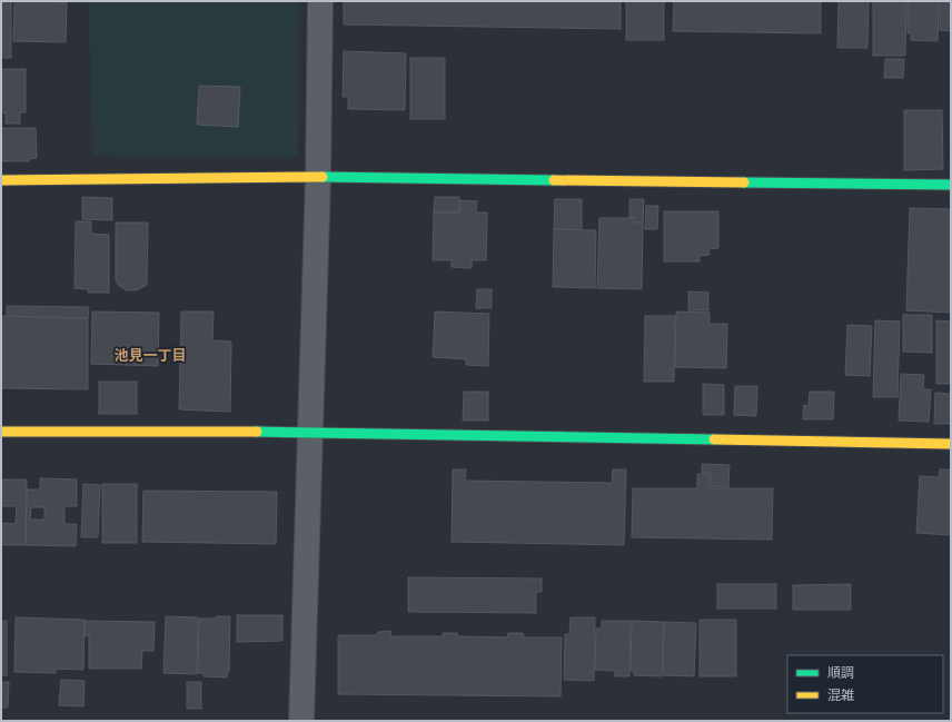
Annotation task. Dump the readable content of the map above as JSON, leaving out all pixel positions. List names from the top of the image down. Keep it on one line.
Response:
{"districts":["池見一丁目"],"legend":["順調","混雑"]}
